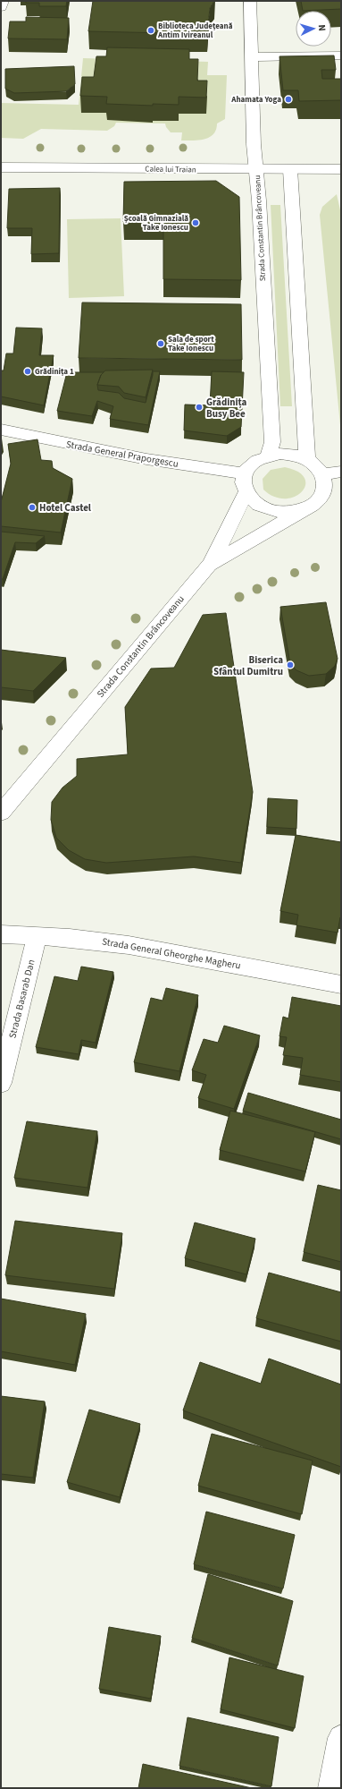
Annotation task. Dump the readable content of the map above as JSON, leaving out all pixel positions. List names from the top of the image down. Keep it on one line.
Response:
{"streets":{"street":["Calea lui Traian","Strada Constantin Brâncoveanu","Strada General Praporgescu","Strada General Gheorghe Magheru","Strada Basarab Dan"]},"crossings":[["Calea lui Traian","Strada Constantin Brâncoveanu"],["Strada Constantin Brâncoveanu","Strada General Praporgescu"],["Strada General Gheorghe Magheru","Strada Basarab Dan"]],"places":["Biblioteca Județeană Antim Ivireanul","Ahamata Yoga","Școală Gimnazială Take Ionescu","Sala de sport Take Ionescu","Grădinița 1","Grădinița Busy Bee","Hotel Castel","Biserica Sfântul Dumitru"],"north":"right"}
